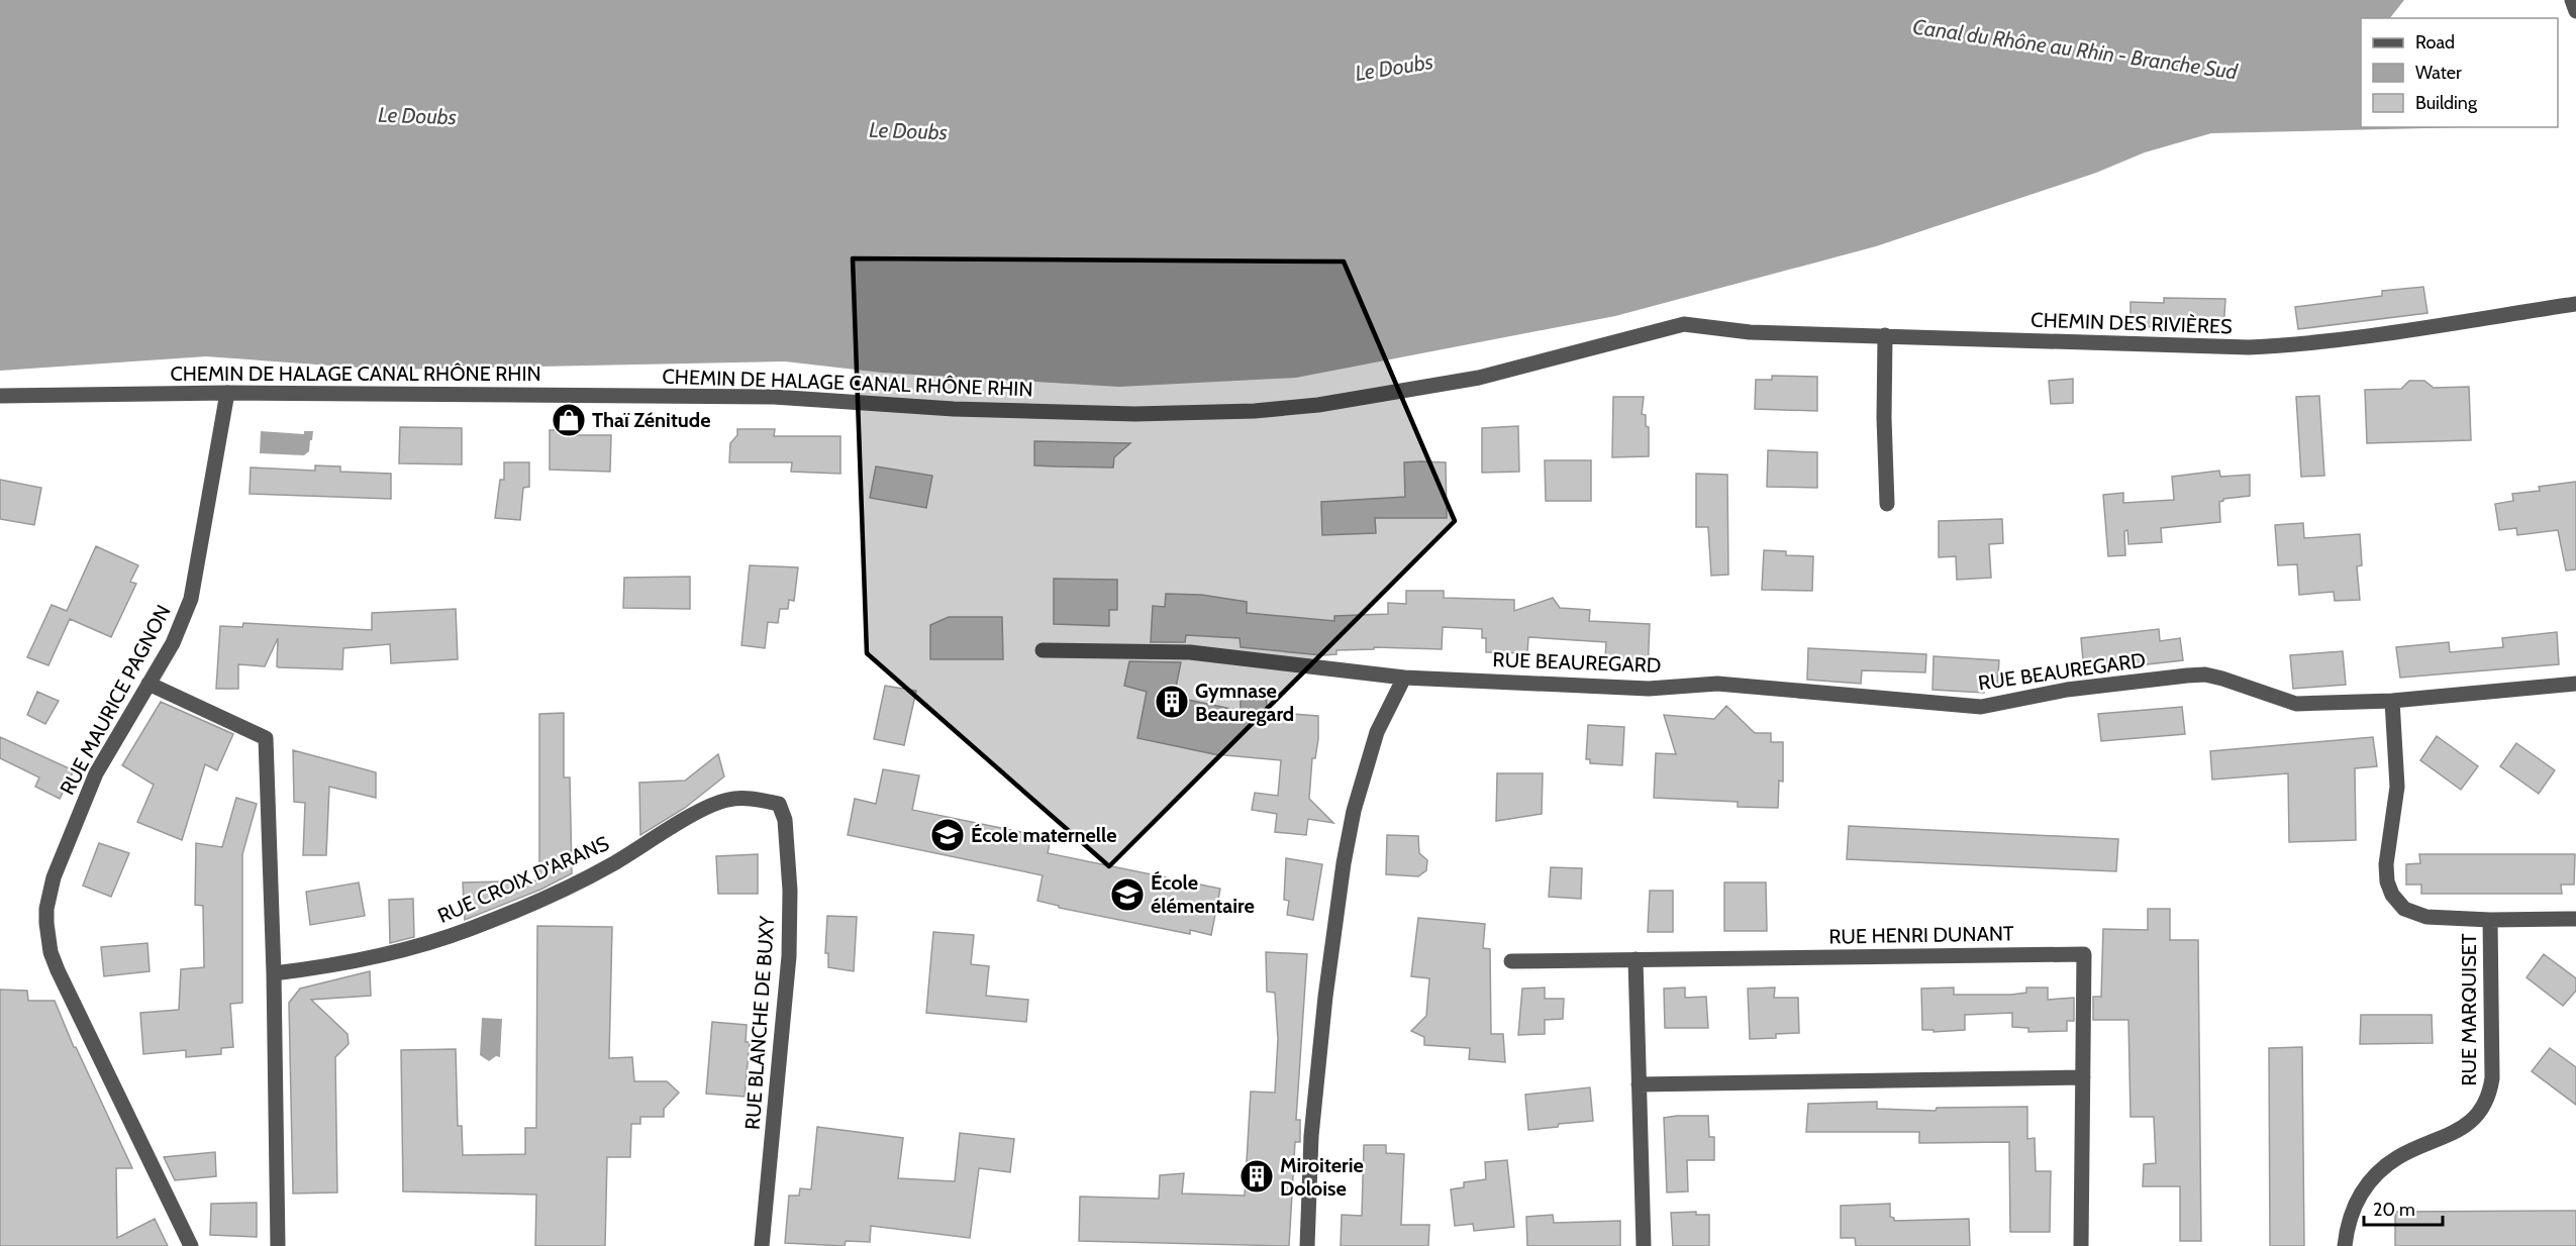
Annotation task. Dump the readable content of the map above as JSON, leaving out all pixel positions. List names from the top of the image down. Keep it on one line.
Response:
{"streets":{"street":["CHEMIN DES RIVIÈRES","CHEMIN DE HALAGE CANAL RHÔNE RHIN","RUE BEAUREGARD","RUE MAURICE PAGNON","RUE CROIX D'ARANS","RUE HENRI DUNANT","RUE MARQUISET","RUE BLANCHE DE BUXY"]},"crossings":[["CHEMIN DES RIVIÈRES","CHEMIN DE HALAGE CANAL RHÔNE RHIN"],["CHEMIN DE HALAGE CANAL RHÔNE RHIN","RUE MAURICE PAGNON"],["RUE BEAUREGARD","RUE MARQUISET"],["RUE CROIX D'ARANS","RUE BLANCHE DE BUXY"]],"water":["Canal du Rhône au Rhin - Branche Sud","Le Doubs"],"places":{"shop":["Thaï Zénitude"],"building":["Gymnase Beauregard","Miroiterie Doloise"],"school or university":["École maternelle","École élémentaire"]},"legend":["Road","Water","Building"],"scale_bar":"20 m"}
